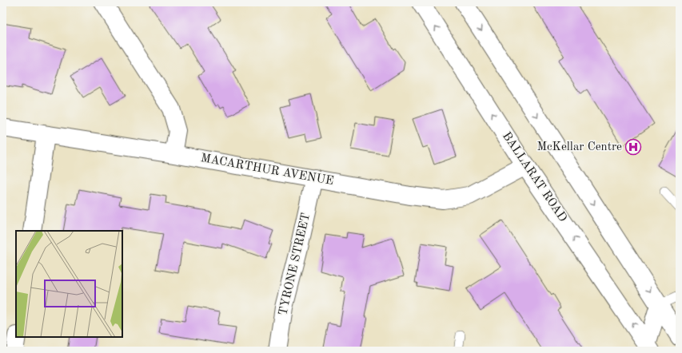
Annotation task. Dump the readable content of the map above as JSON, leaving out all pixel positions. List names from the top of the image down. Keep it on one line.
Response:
{"streets":{"main road":["MACARTHUR AVENUE","BALLARAT ROAD","TYRONE STREET"]},"crossings":[["MACARTHUR AVENUE","BALLARAT ROAD"],["MACARTHUR AVENUE","TYRONE STREET"]],"places":{"hospital":["McKellar Centre"]}}
